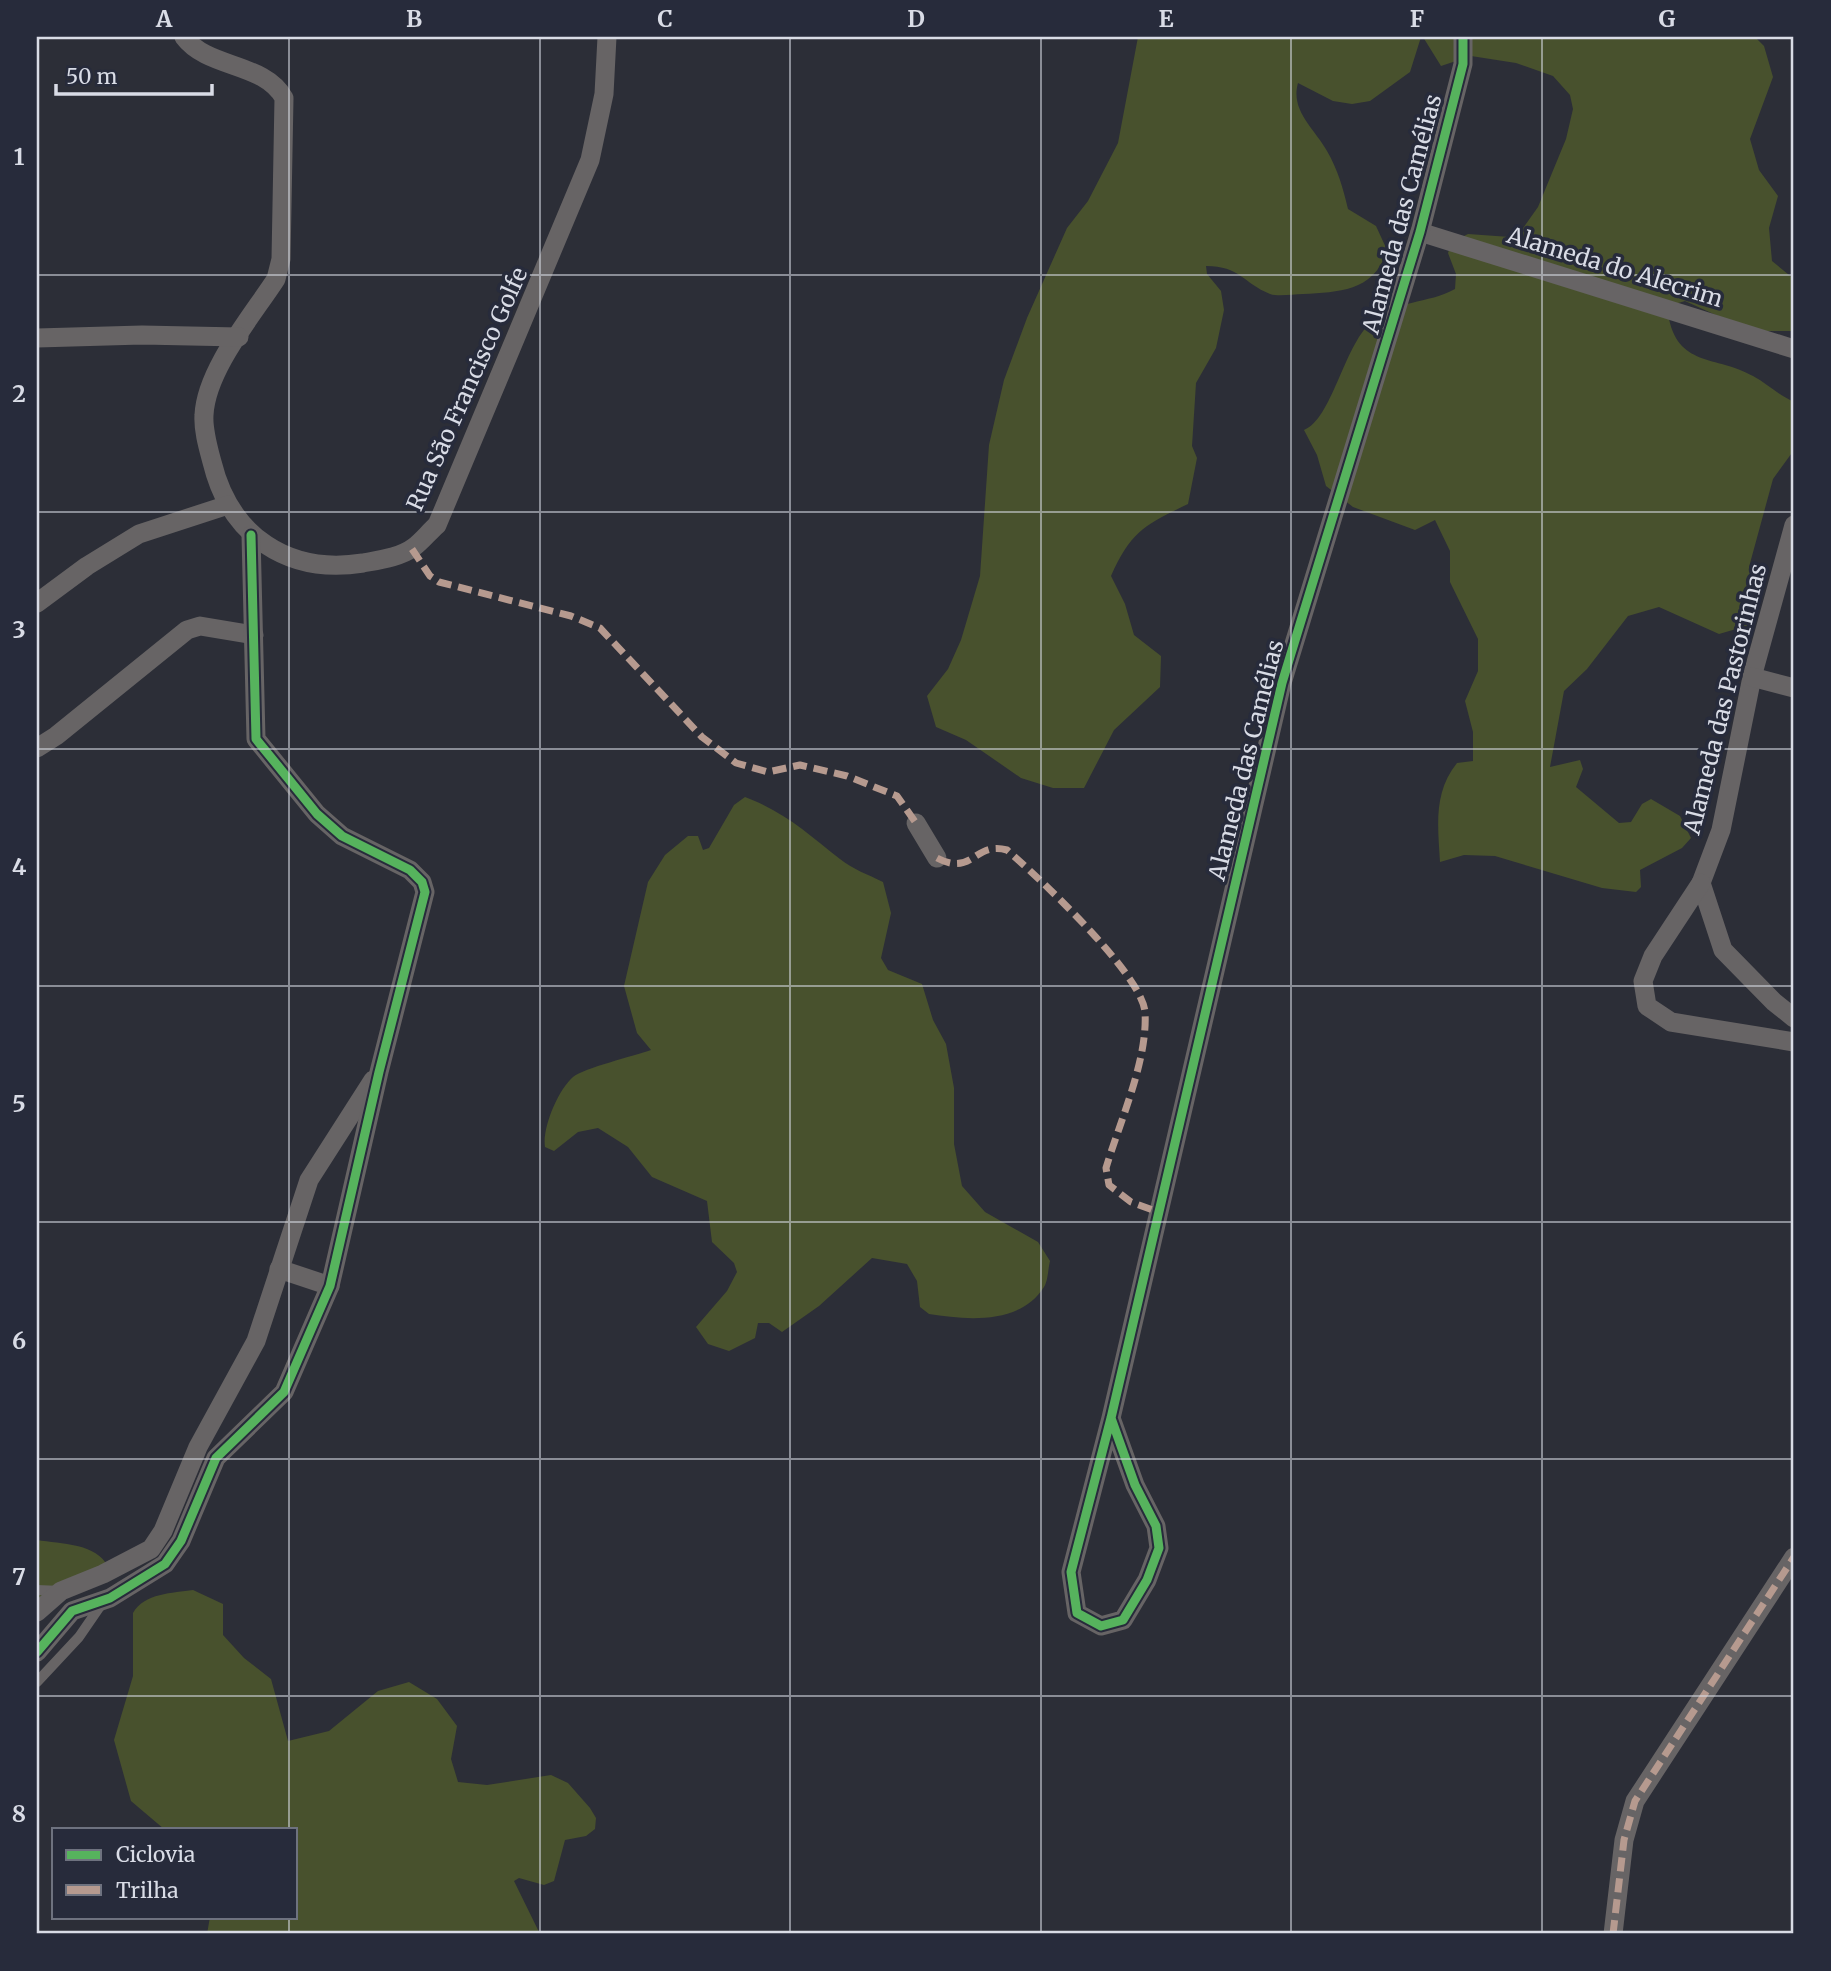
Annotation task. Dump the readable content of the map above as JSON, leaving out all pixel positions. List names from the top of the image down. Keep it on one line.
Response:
{"streets":{"street":["Alameda das Camélias","Alameda do Alecrim","Rua São Francisco Golfe","Alameda das Pastorinhas"]},"crossings":[["Alameda das Camélias","Alameda do Alecrim"]],"legend":["Ciclovia","Trilha"],"scale_bar":"50 m","grid":{"columns":["A","B","C","D","E","F","G"],"rows":["1","2","3","4","5","6","7","8"]}}
